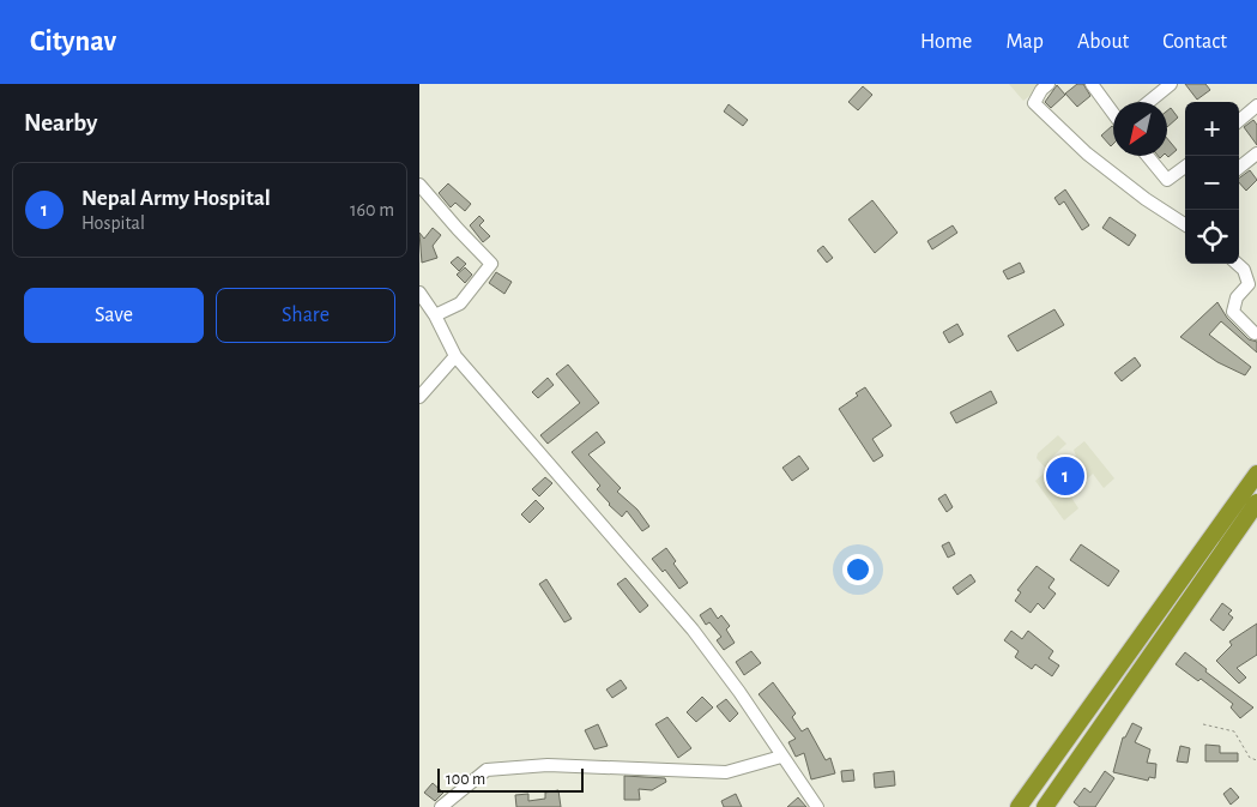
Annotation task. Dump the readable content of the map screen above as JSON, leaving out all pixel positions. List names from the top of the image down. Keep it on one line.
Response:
{"scale_bar":"100 m","north":"bottom left","page":{"header":"Citynav","nav":["Home","Map","About","Contact"],"heading":"Nearby","map_buttons":["+","−"],"list":[{"mark":"1","name":"Nepal Army Hospital","note":"Hospital","value":"160 m"}],"buttons":["Save","Share"],"pins":"1","scale":"100 m"}}
